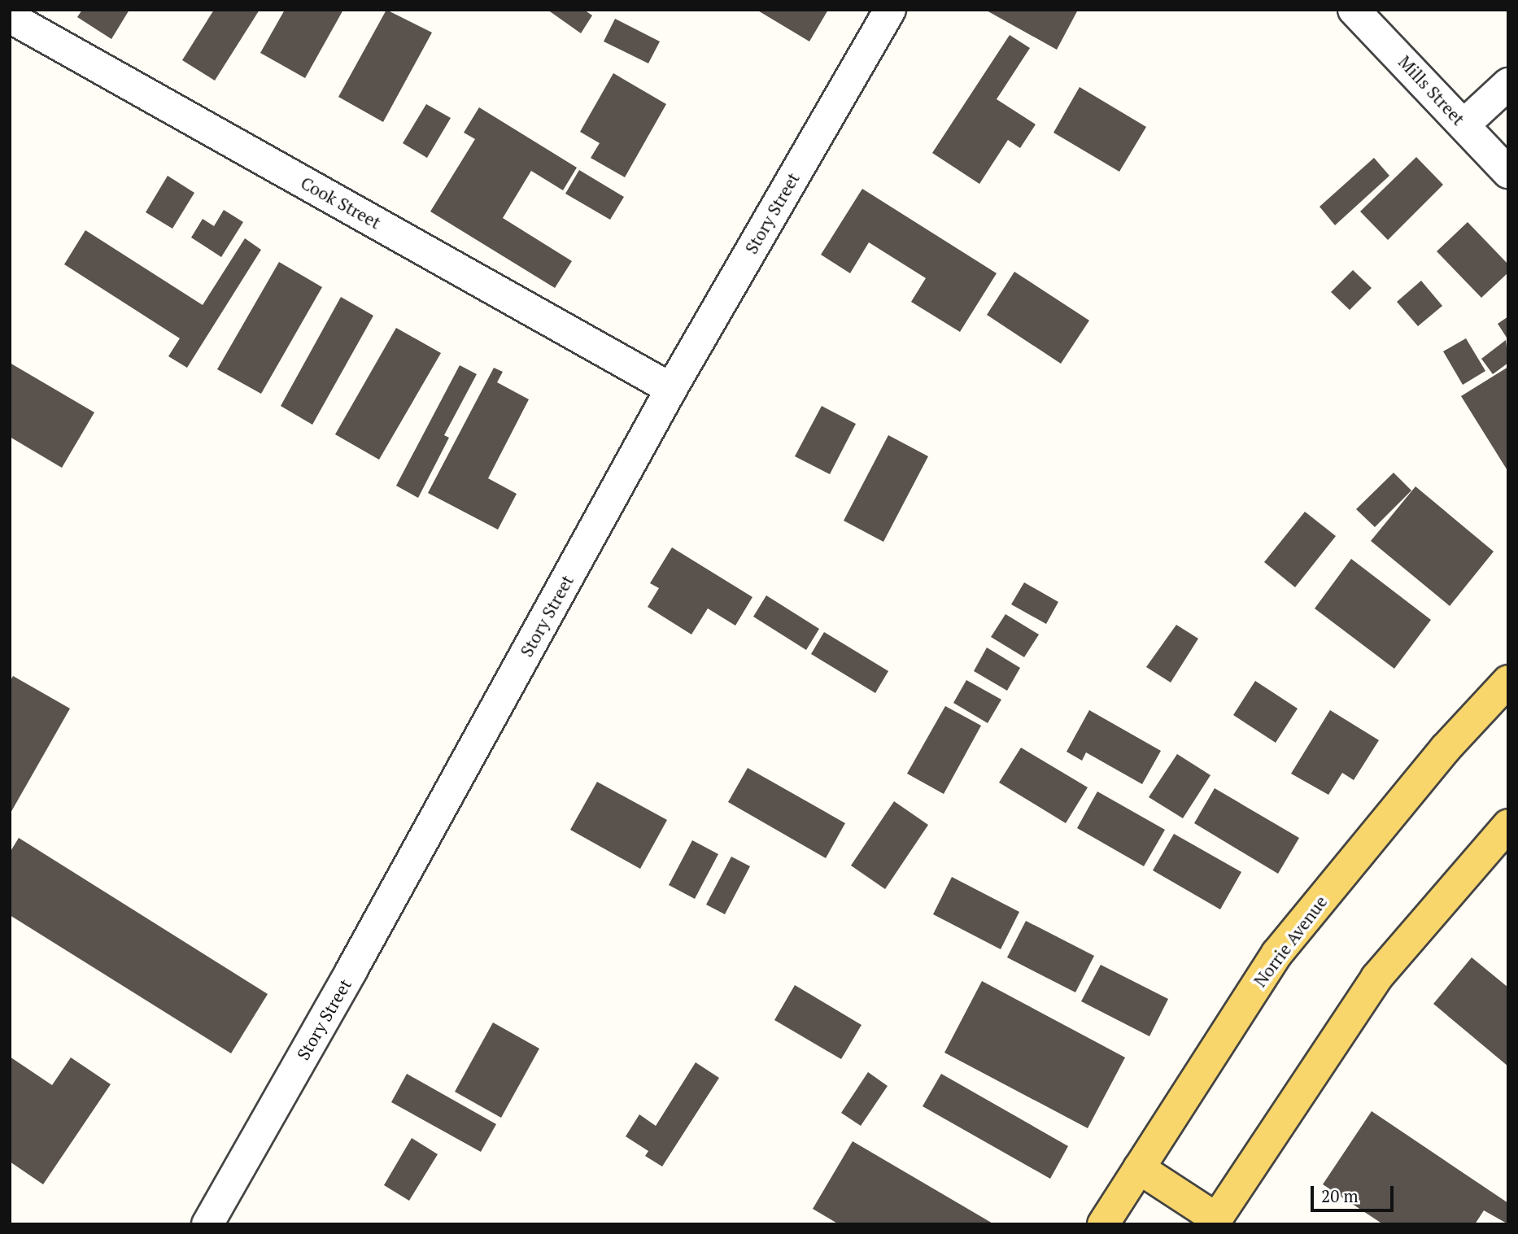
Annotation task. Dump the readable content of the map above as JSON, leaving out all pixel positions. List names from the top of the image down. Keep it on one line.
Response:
{"streets":{"main road":["Norrie Avenue"],"street":["Mills Street","Cook Street","Story Street"]},"crossings":[["Cook Street","Story Street"]],"scale_bar":"20 m"}
